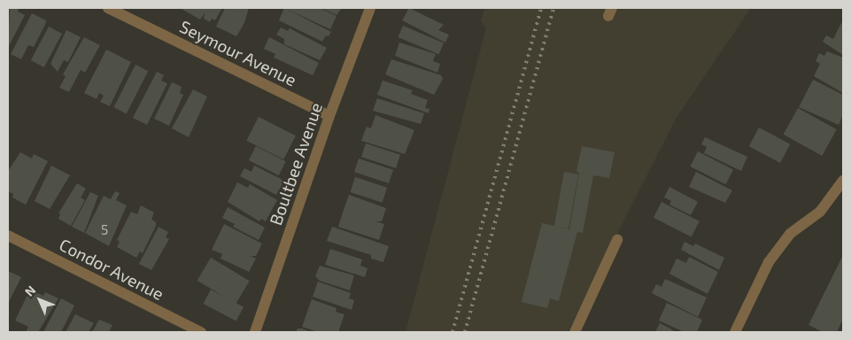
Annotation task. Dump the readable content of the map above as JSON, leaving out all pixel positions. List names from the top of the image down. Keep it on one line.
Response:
{"streets":{"street":["Seymour Avenue","Boultbee Avenue","Condor Avenue"]},"crossings":[["Seymour Avenue","Boultbee Avenue"]],"house_numbers":["5"],"north":"top left"}
